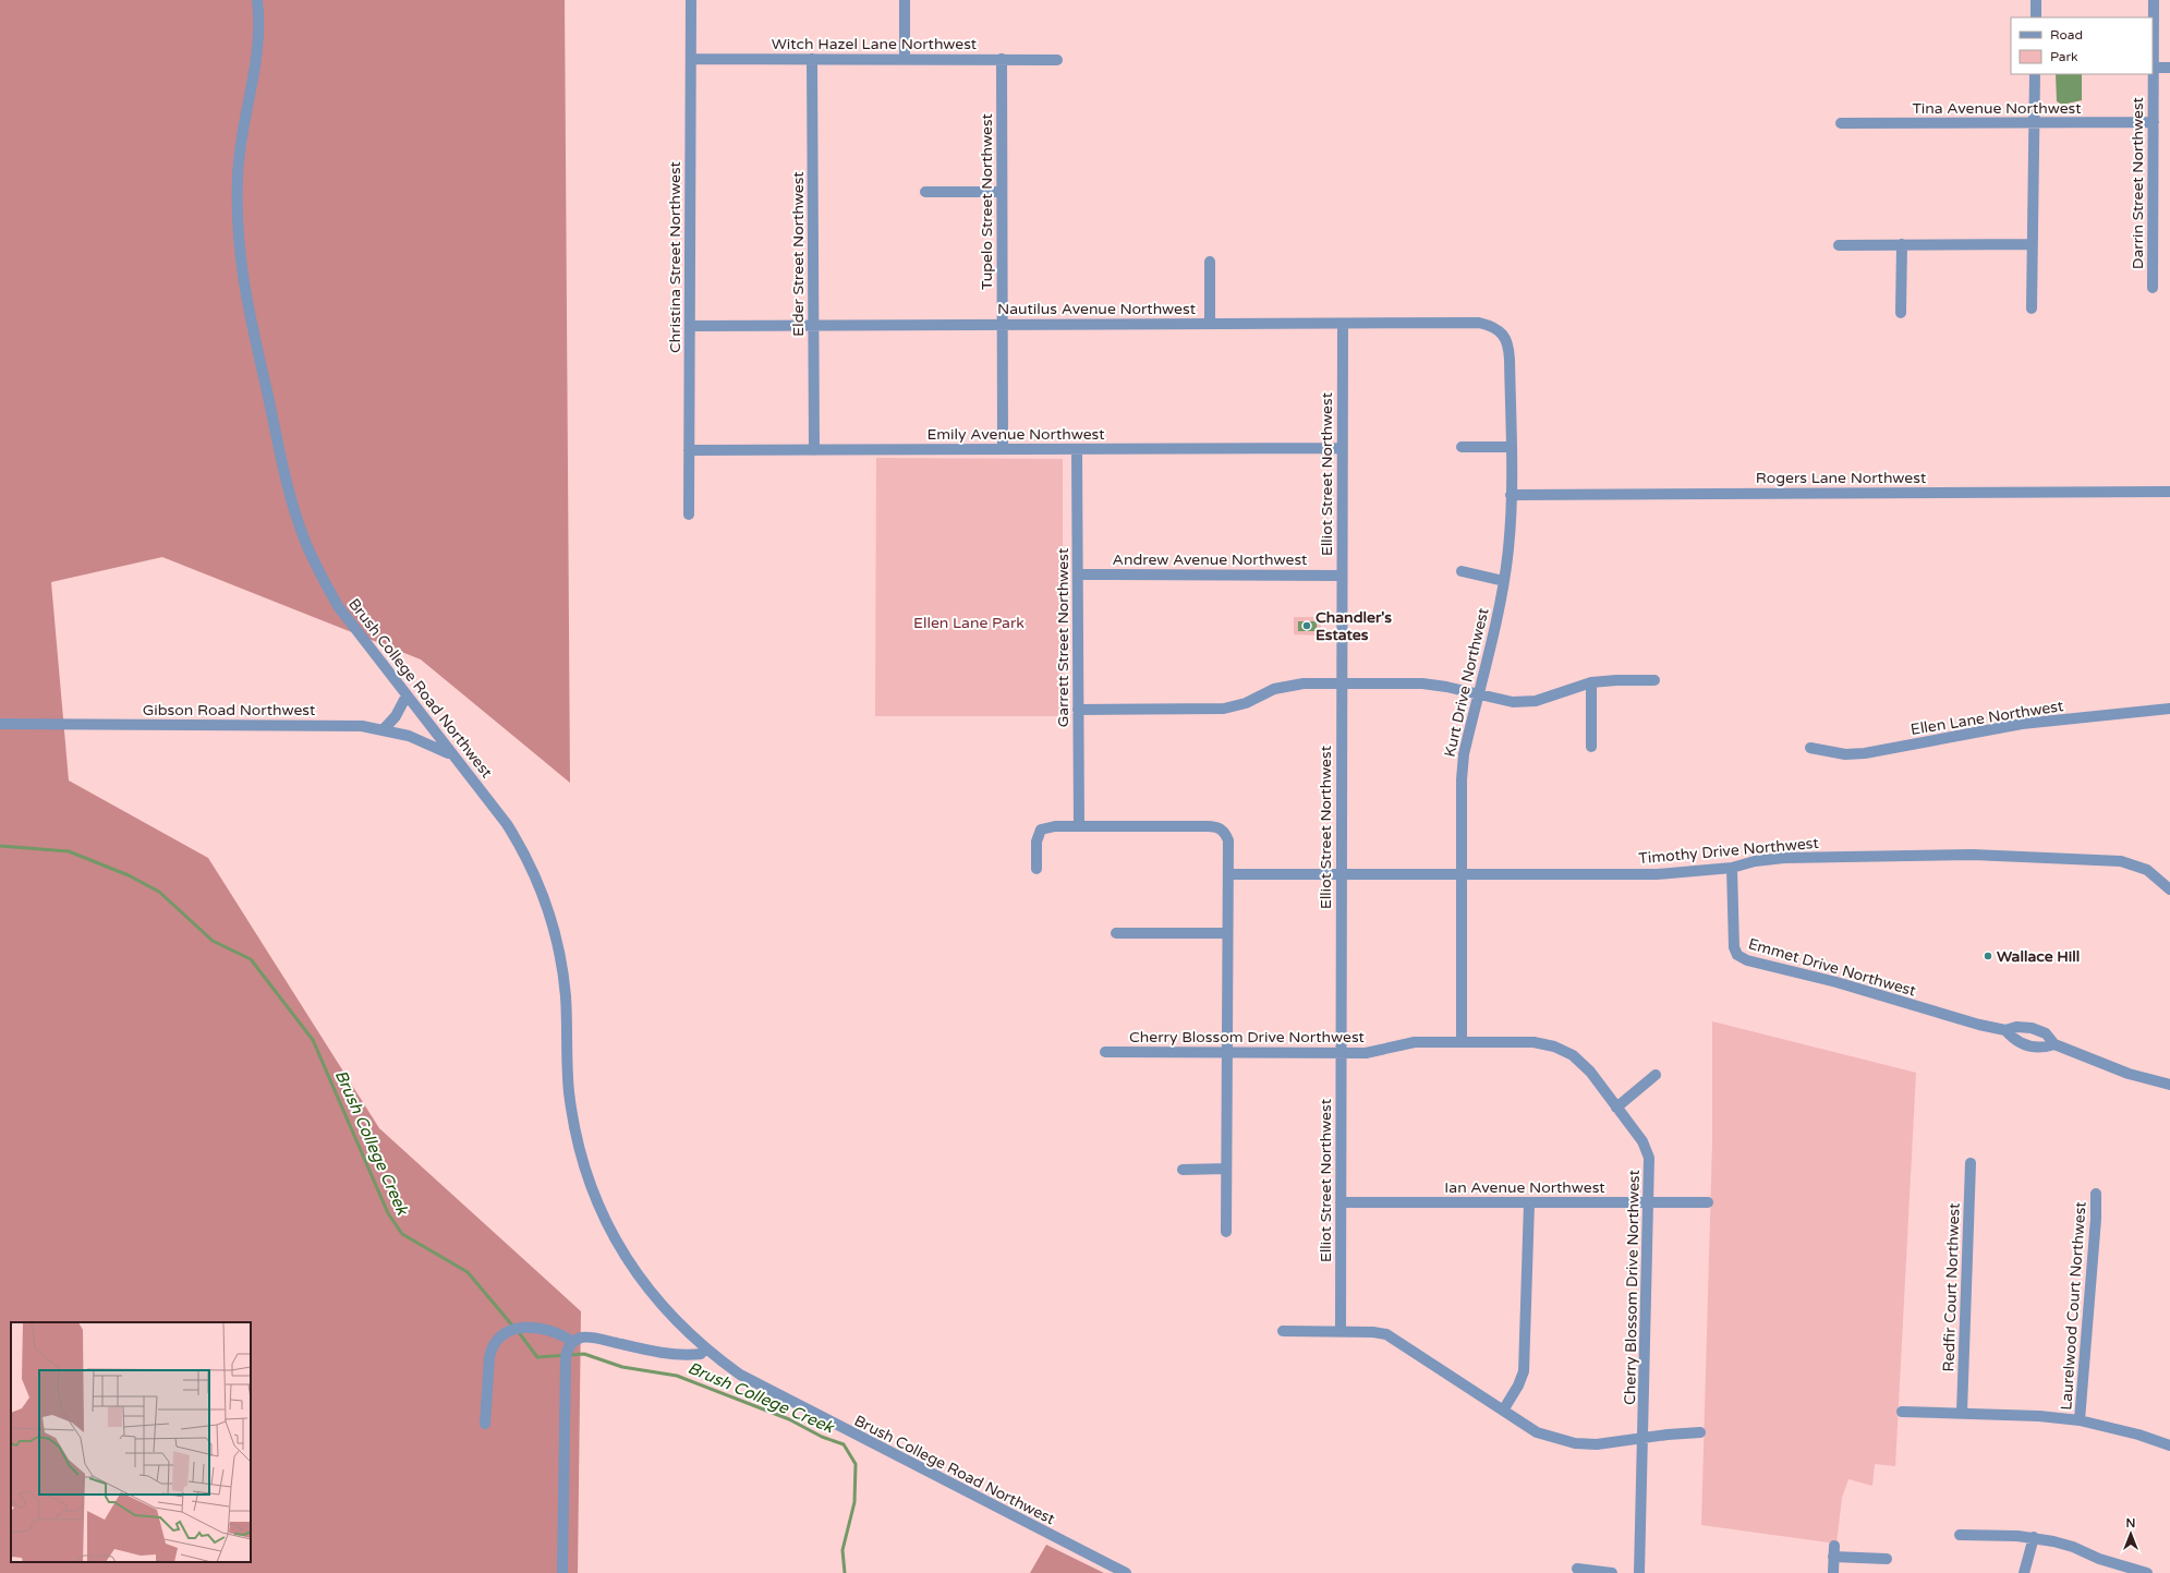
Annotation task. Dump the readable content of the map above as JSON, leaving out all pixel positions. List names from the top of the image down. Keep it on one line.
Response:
{"streets":{"street":["Witch Hazel Lane Northwest","Tina Avenue Northwest","Darrin Street Northwest","Tupelo Street Northwest","Elder Street Northwest","Christina Street Northwest","Nautilus Avenue Northwest","Emily Avenue Northwest","Elliot Street Northwest","Rogers Lane Northwest","Andrew Avenue Northwest","Garrett Street Northwest","Kurt Drive Northwest","Brush College Road Northwest","Gibson Road Northwest","Ellen Lane Northwest","Timothy Drive Northwest","Emmet Drive Northwest","Cherry Blossom Drive Northwest","Ian Avenue Northwest","Redfir Court Northwest","Laurelwood Court Northwest"]},"crossings":[["Witch Hazel Lane Northwest","Tupelo Street Northwest"],["Witch Hazel Lane Northwest","Elder Street Northwest"],["Witch Hazel Lane Northwest","Christina Street Northwest"],["Tina Avenue Northwest","Darrin Street Northwest"],["Tupelo Street Northwest","Nautilus Avenue Northwest"],["Tupelo Street Northwest","Emily Avenue Northwest"],["Elder Street Northwest","Nautilus Avenue Northwest"],["Elder Street Northwest","Emily Avenue Northwest"],["Christina Street Northwest","Nautilus Avenue Northwest"],["Christina Street Northwest","Emily Avenue Northwest"],["Nautilus Avenue Northwest","Elliot Street Northwest"],["Nautilus Avenue Northwest","Kurt Drive Northwest"],["Emily Avenue Northwest","Elliot Street Northwest"],["Emily Avenue Northwest","Garrett Street Northwest"],["Elliot Street Northwest","Andrew Avenue Northwest"],["Elliot Street Northwest","Timothy Drive Northwest"],["Elliot Street Northwest","Cherry Blossom Drive Northwest"],["Elliot Street Northwest","Ian Avenue Northwest"],["Rogers Lane Northwest","Kurt Drive Northwest"],["Andrew Avenue Northwest","Garrett Street Northwest"],["Kurt Drive Northwest","Timothy Drive Northwest"],["Kurt Drive Northwest","Cherry Blossom Drive Northwest"],["Brush College Road Northwest","Gibson Road Northwest"],["Timothy Drive Northwest","Emmet Drive Northwest"],["Cherry Blossom Drive Northwest","Ian Avenue Northwest"]],"water":["Brush College Creek"],"parks":["Ellen Lane Park"],"places":["Chandler's Estates","Wallace Hill"],"legend":["Road","Park"],"north":"top"}
